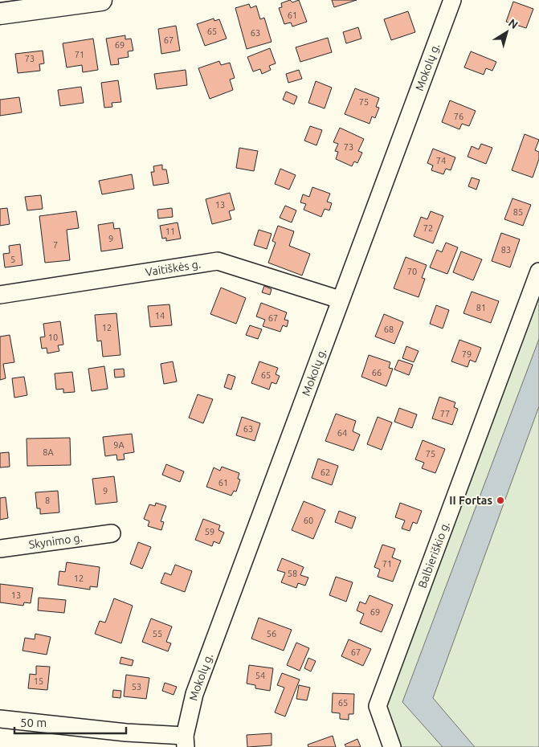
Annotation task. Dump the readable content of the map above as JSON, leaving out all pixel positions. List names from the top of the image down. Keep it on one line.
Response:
{"streets":{"street":["Mokolų g.","Vaitiškės g.","Skynimo g.","Balbieriškio g."]},"crossings":[["Mokolų g.","Vaitiškės g."]],"places":["II Fortas"],"house_numbers":["61","65","63","67","69","71","73","75","76","73","74","13","85","72","11","9","7","83","5","70","81","14","67","12","68","10","79","66","65","77","63","64","9A","8A","75","62","61","9","8","60","59","71","58","12","13","69","55","56","67","54","15","53","65"],"scale_bar":"50 m","north":"top right"}
